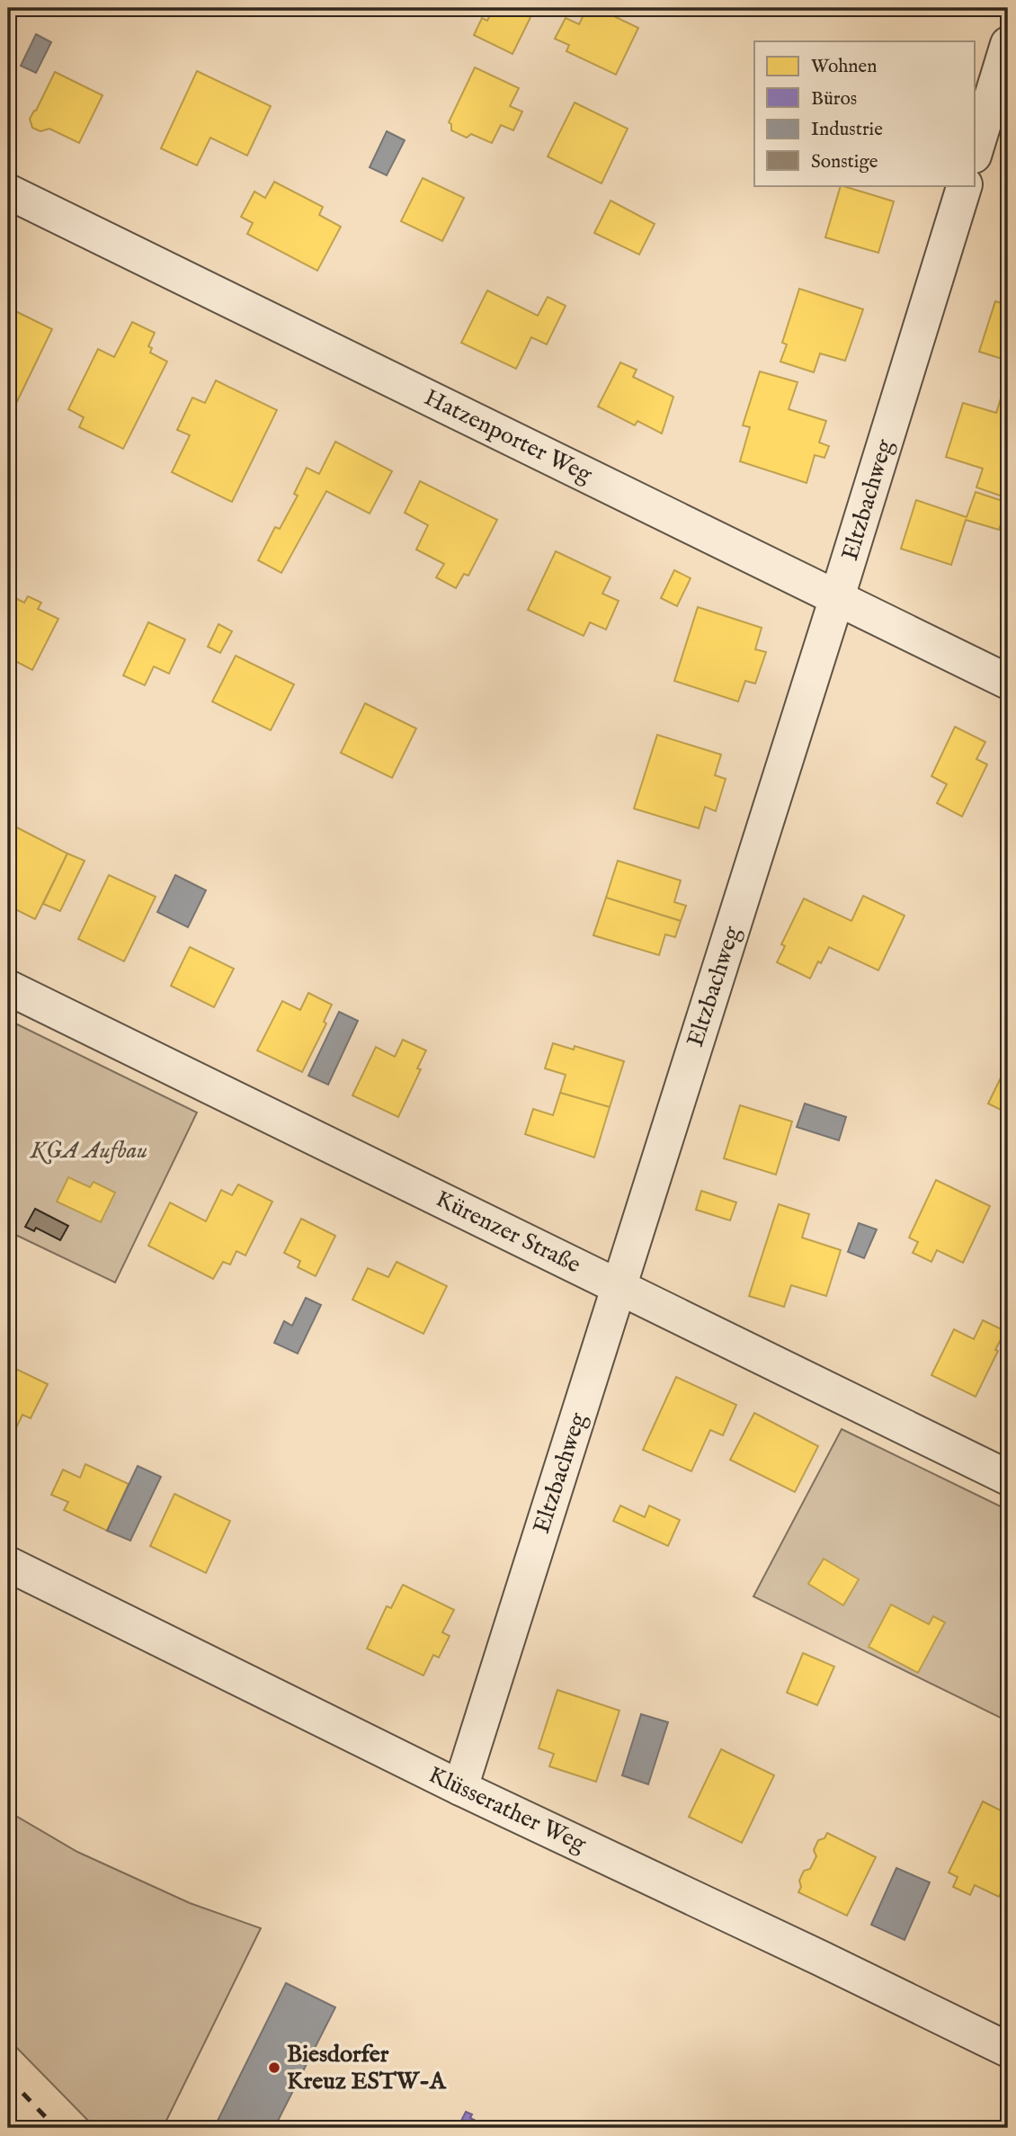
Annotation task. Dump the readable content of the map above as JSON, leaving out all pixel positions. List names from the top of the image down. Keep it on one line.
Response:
{"streets":{"street":["Hatzenporter Weg","Eltzbachweg","Kürenzer Straße","Klüsserather Weg"]},"crossings":[["Hatzenporter Weg","Eltzbachweg"],["Eltzbachweg","Kürenzer Straße"],["Eltzbachweg","Klüsserather Weg"]],"parks":["KGA Aufbau"],"places":["Biesdorfer Kreuz ESTW-A"],"legend":["Wohnen","Büros","Industrie","Sonstige"]}
